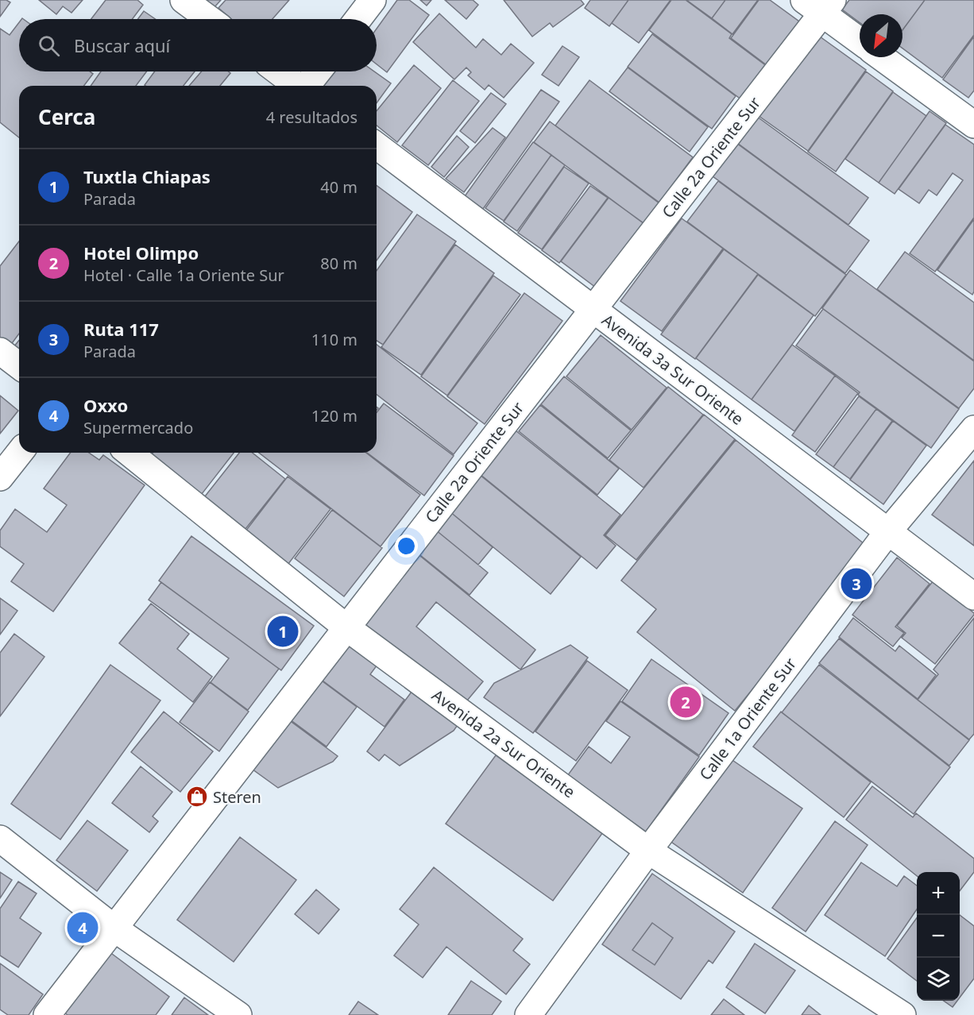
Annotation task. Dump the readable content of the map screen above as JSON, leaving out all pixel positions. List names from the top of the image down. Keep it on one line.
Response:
{"streets":{"street":["Calle 2a Oriente Sur","Avenida 3a Sur Oriente","Calle 1a Oriente Sur","Avenida 2a Sur Oriente"]},"crossings":[["Calle 2a Oriente Sur","Avenida 3a Sur Oriente"],["Calle 2a Oriente Sur","Avenida 2a Sur Oriente"],["Avenida 3a Sur Oriente","Calle 1a Oriente Sur"],["Calle 1a Oriente Sur","Avenida 2a Sur Oriente"]],"places":{"shop":["Steren"]},"north":"bottom left","page":{"search":"Buscar aquí","heading":["Cerca","4 resultados"],"list":[{"mark":"1","name":"Tuxtla Chiapas","note":"Parada","value":"40 m"},{"mark":"2","name":"Hotel Olimpo","note":"Hotel · Calle 1a Oriente Sur","value":"80 m"},{"mark":"3","name":"Ruta 117","note":"Parada","value":"110 m"},{"mark":"4","name":"Oxxo","note":"Supermercado","value":"120 m"}],"pins":["3","1","2","4"],"map_buttons":["+","−"]}}
